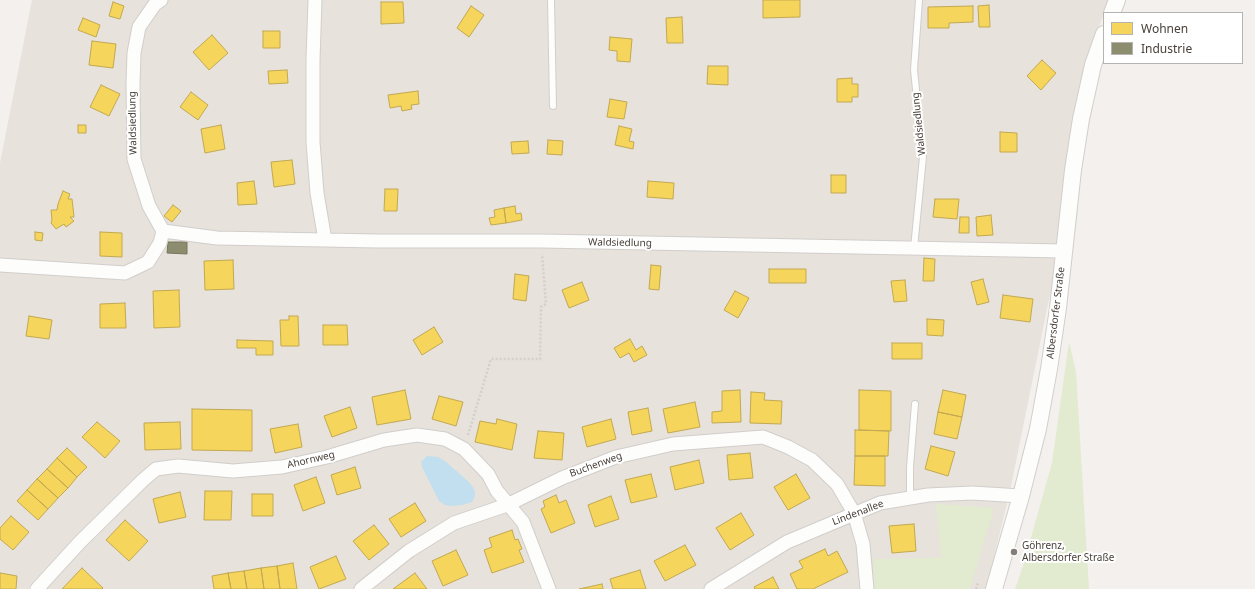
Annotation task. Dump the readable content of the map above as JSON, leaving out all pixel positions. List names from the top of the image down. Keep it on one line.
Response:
{"streets":{"street":["Waldsiedlung","Albersdorfer Straße","Ahornweg","Buchenweg","Lindenallee"]},"crossings":[["Waldsiedlung","Albersdorfer Straße"],["Albersdorfer Straße","Lindenallee"],["Ahornweg","Buchenweg"],["Buchenweg","Lindenallee"]],"places":["Göhrenz, Albersdorfer Straße"],"legend":["Wohnen","Industrie"]}
